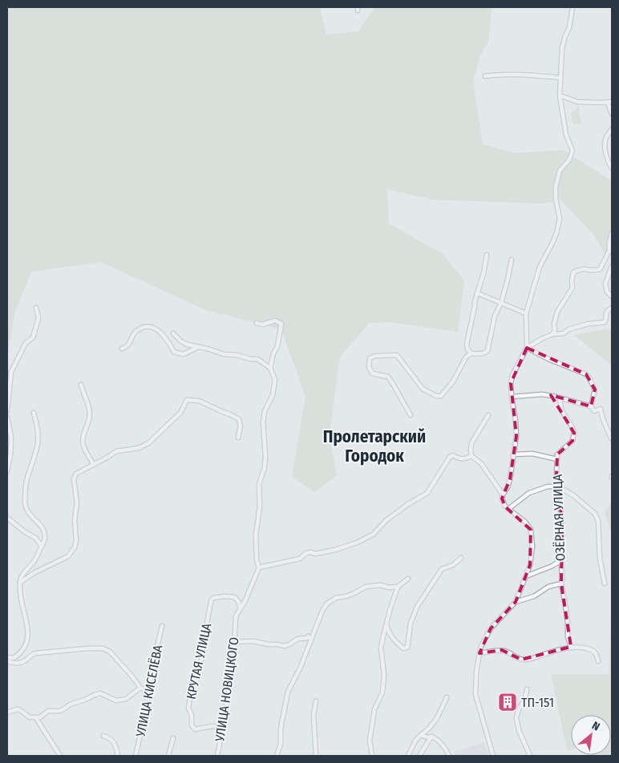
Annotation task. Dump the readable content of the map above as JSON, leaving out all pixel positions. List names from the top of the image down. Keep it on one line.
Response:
{"streets":{"street":["ОЗЁРНАЯ УЛИЦА","КРУТАЯ УЛИЦА","УЛИЦА НОВИЦКОГО","УЛИЦА КИСЕЛЁВА"]},"crossings":[["КРУТАЯ УЛИЦА","УЛИЦА НОВИЦКОГО"]],"districts":["Пролетарский Городок"],"places":{"building":["ТП-151"]},"north":"top right"}
